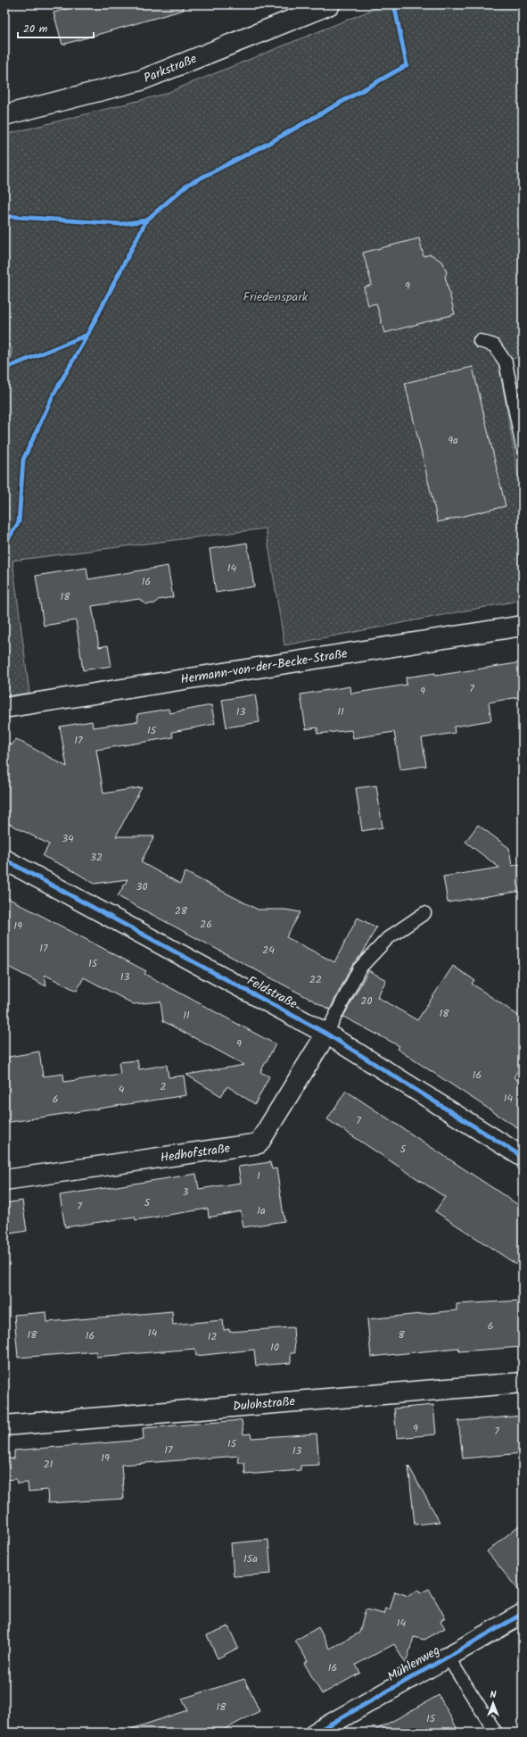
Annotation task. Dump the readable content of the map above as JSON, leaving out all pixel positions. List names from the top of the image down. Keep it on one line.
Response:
{"streets":{"street":["Parkstraße","Hermann-von-der-Becke-Straße","Feldstraße","Hedhofstraße","Dulohstraße","Mühlenweg"]},"crossings":[["Feldstraße","Hedhofstraße"]],"parks":["Friedenspark"],"house_numbers":["9","9a","14","16","18","7","9","13","11","15","17","34","32","30","28","26","19","17","24","15","13","22","20","18","11","9","16","2","4","14","6","7","5","1","3","5","7","1a","6","14","18","8","16","12","10","9","7","15","17","13","19","21","15a","14","16","18","15"],"scale_bar":"20 m","north":"top"}
